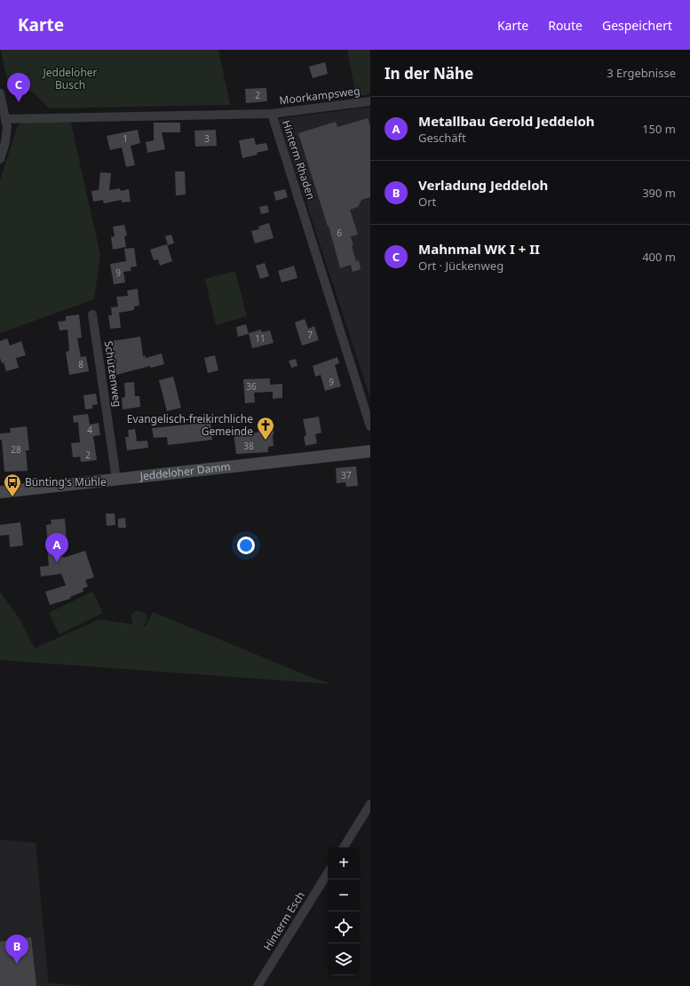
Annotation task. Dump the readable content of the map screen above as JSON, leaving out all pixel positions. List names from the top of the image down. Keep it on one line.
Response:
{"streets":{"main road":["Jeddeloher Damm"],"street":["Moorkampsweg","Hinterm Rhaden","Schützenweg","Hinterm Esch"]},"crossings":[["Moorkampsweg","Hinterm Rhaden"],["Schützenweg","Jeddeloher Damm"]],"parks":["Jeddeloher Busch"],"places":{"church":["Evangelisch-freikirchliche Gemeinde"],"bus stop":["Bünting's Mühle"]},"house_numbers":["2","1","3","6","9","7","11","8","9","36","4","38","28","2","37"],"page":{"header":"Karte","nav":["Karte","Route","Gespeichert"],"heading":["In der Nähe","3 Ergebnisse"],"pins":["C","A","B"],"list":[{"mark":"A","name":"Metallbau Gerold Jeddeloh","note":"Geschäft","value":"150 m"},{"mark":"B","name":"Verladung Jeddeloh","note":"Ort","value":"390 m"},{"mark":"C","name":"Mahnmal WK I + II","note":"Ort · Jückenweg","value":"400 m"}],"map_buttons":["+","−"]}}
